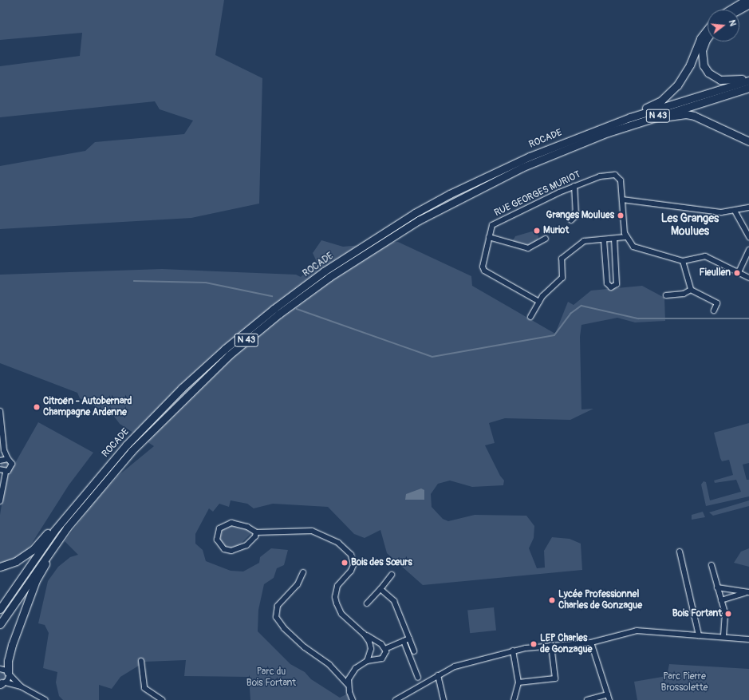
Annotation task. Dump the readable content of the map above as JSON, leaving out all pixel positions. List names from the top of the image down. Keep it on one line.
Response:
{"streets":{"highway":["N 43","ROCADE"],"street":["RUE GEORGES MURIOT"]},"districts":["Les Granges Moulues"],"parks":["Parc du Bois Fortant","Parc Pierre Brossolette"],"places":["Granges Moulues","Muriot","Fieullen","Citroën - Autobernard Champagne Ardenne","Bois des Sœurs","Lycée Professionnel Charles de Gonzague","Bois Fortant","LEP Charles de Gonzague"],"north":"right"}
